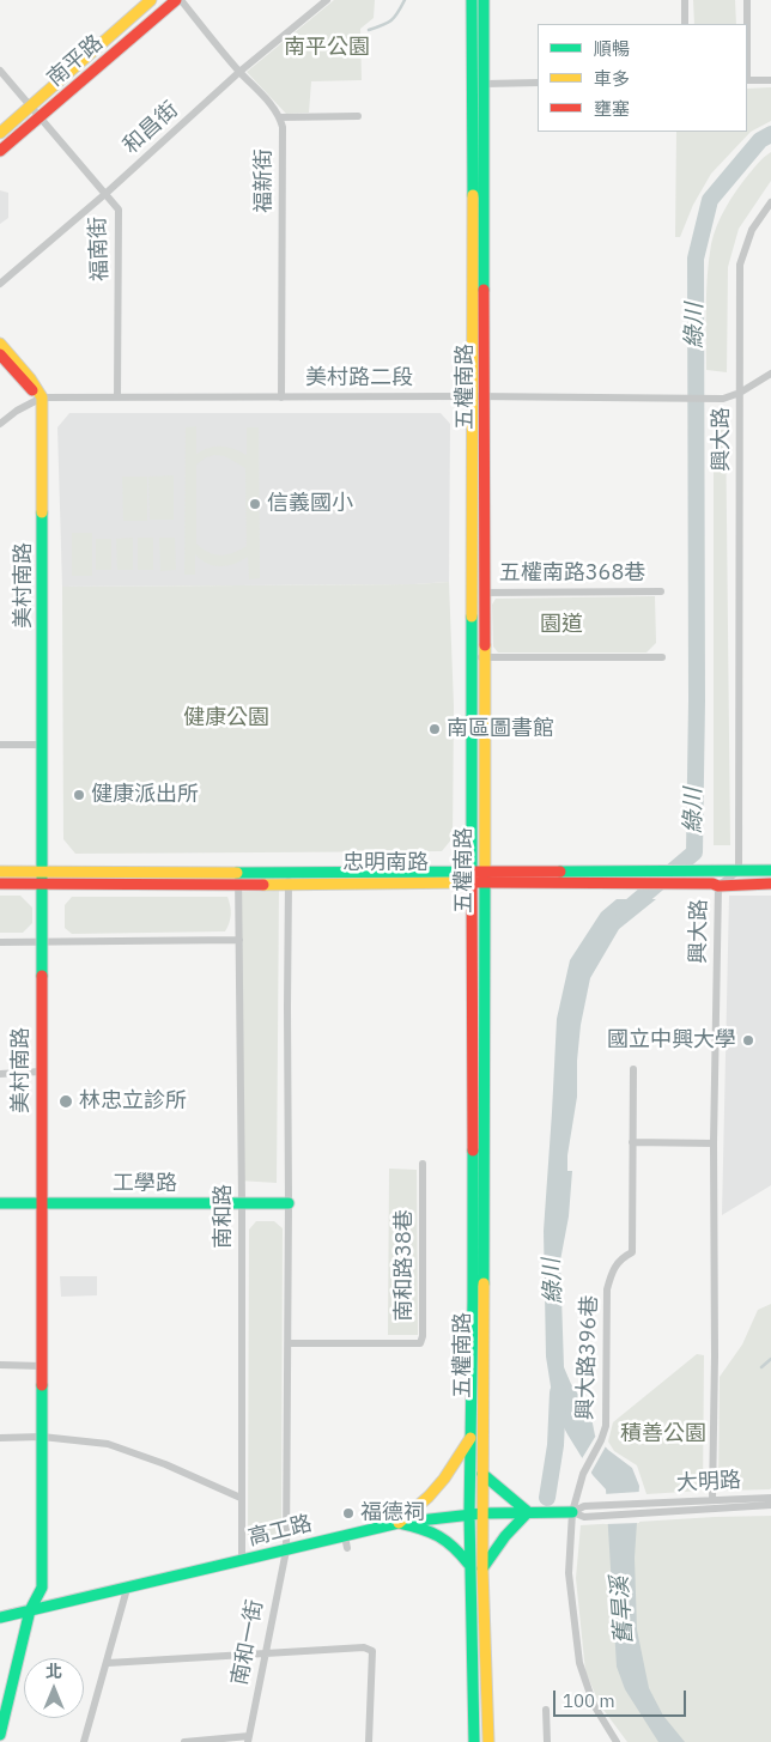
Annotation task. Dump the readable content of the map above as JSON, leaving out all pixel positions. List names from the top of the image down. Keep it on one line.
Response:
{"streets":{"main road":["南平路","五權南路","美村南路","忠明南路","工學路","高工路"],"street":["和昌街","福新街","福南街","美村路二段","興大路","五權南路368巷","南和路","南和路38巷","興大路396巷","大明路","南和一街"]},"crossings":[["南平路","福南街"],["和昌街","福新街"],["和昌街","福南街"],["福新街","美村路二段"],["福南街","美村路二段"],["美村路二段","五權南路"],["美村路二段","興大路"],["美村路二段","美村南路"],["五權南路","五權南路368巷"],["五權南路","忠明南路"],["五權南路","高工路"],["興大路","忠明南路"],["興大路","大明路"],["美村南路","忠明南路"],["美村南路","工學路"],["美村南路","高工路"],["忠明南路","南和路"],["工學路","南和路"],["南和路","高工路"],["興大路396巷","高工路"],["大明路","高工路"],["高工路","南和一街"]],"water":["綠川","舊旱溪"],"parks":["南平公園","園道","健康公園","積善公園"],"places":["信義國小","南區圖書館","健康派出所","國立中興大學","林忠立診所","福德祠"],"legend":["順暢","車多","壅塞"],"scale_bar":"100 m","north":"top"}
